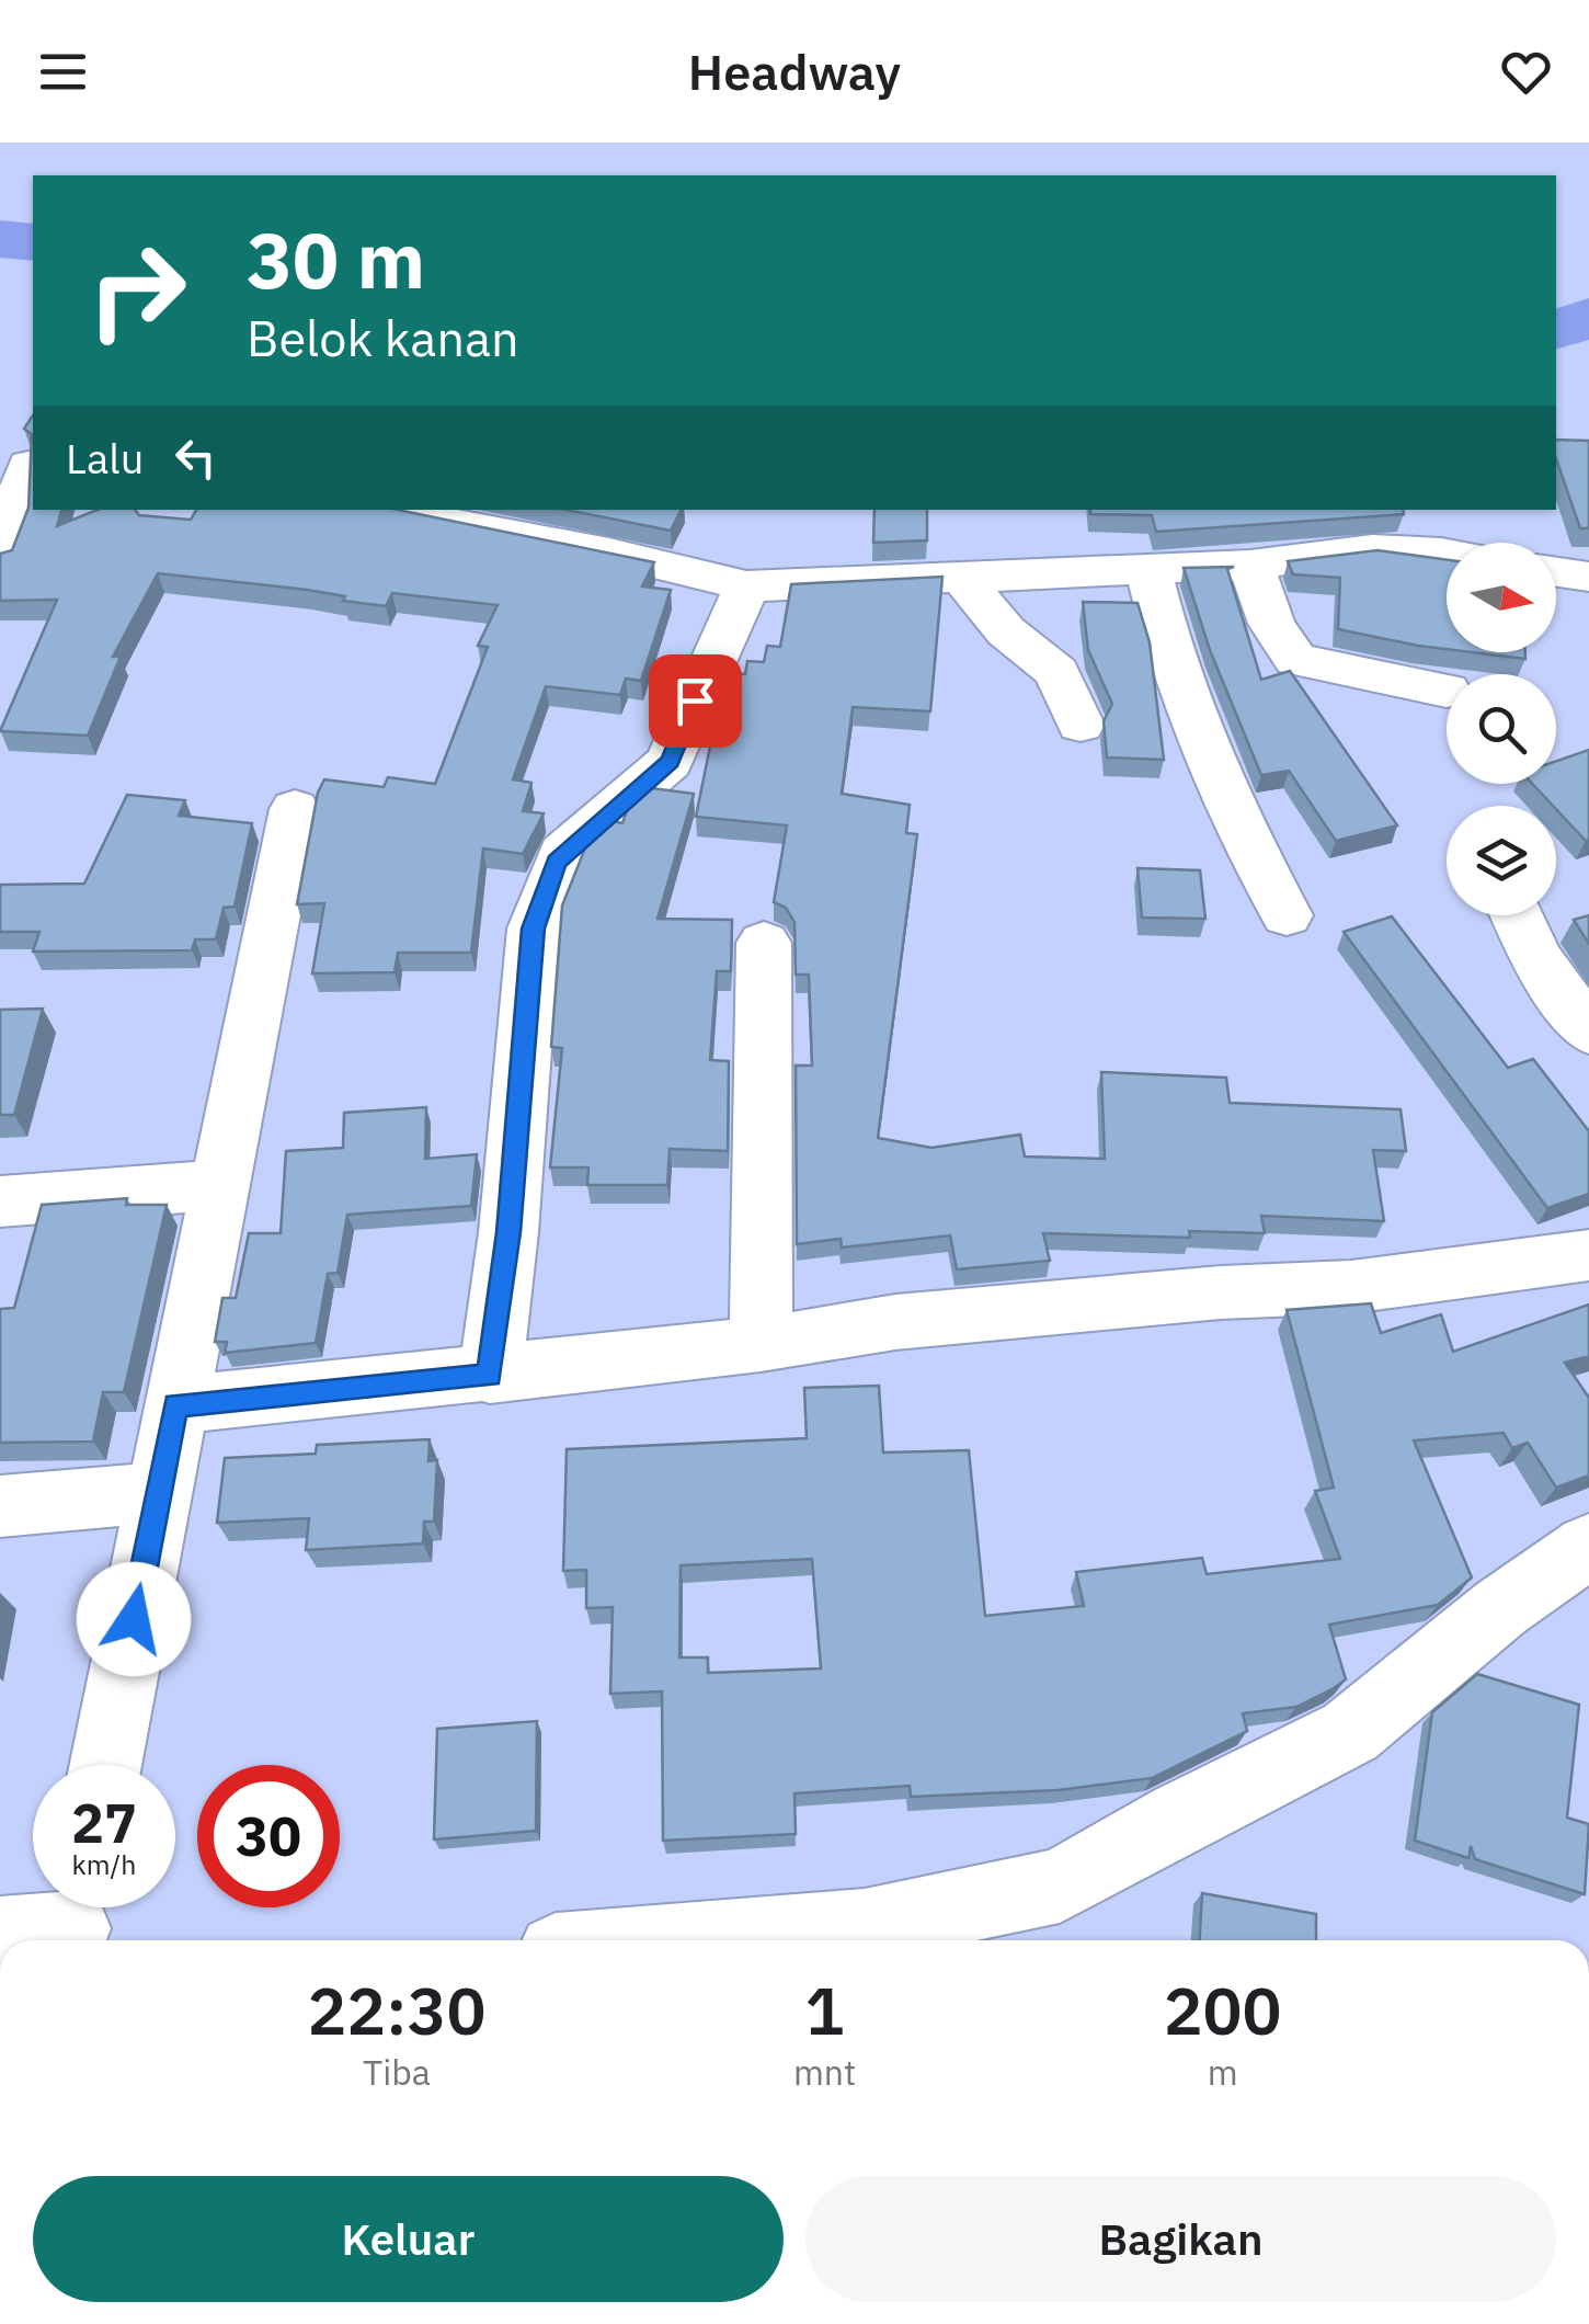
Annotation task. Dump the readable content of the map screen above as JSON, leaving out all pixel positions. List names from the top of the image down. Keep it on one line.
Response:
{"north":"right","page":{"header":"Headway","turn":["30 m","Belok kanan"],"then":"Lalu","speed":"27 km/h","limit":"30","eta":["22:30","Tiba","1","mnt","200","m"],"buttons":["Keluar","Bagikan"]}}
